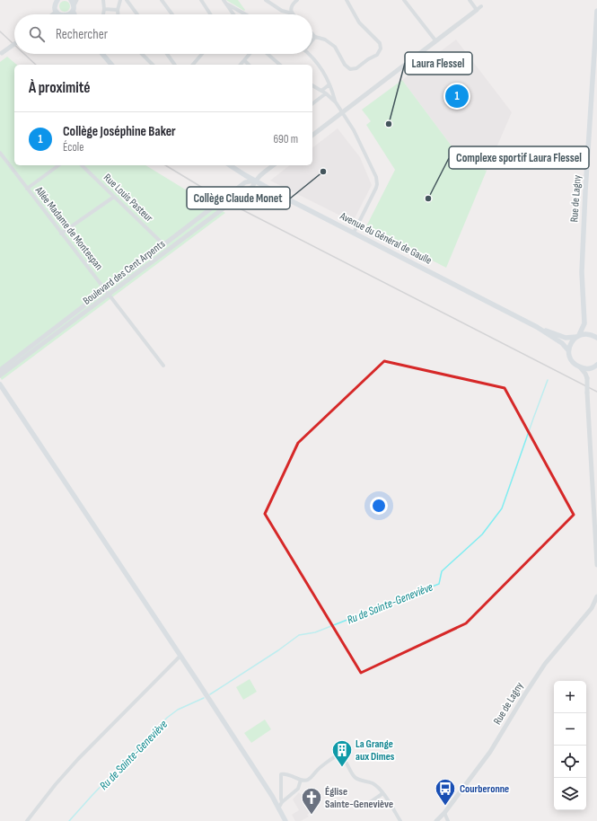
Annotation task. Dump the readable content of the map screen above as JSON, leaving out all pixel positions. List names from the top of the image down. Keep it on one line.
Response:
{"streets":{"main road":["Rue de Lagny","Avenue du Général de Gaulle"],"street":["Rue Louis Pasteur","Allée Madame de Montespan","Boulevard des Cent Arpents"]},"crossings":[["Rue Louis Pasteur","Boulevard des Cent Arpents"],["Rue de Lagny","Avenue du Général de Gaulle"],["Allée Madame de Montespan","Boulevard des Cent Arpents"],["Avenue du Général de Gaulle","Boulevard des Cent Arpents"]],"water":["Ru de Sainte-Geneviève"],"places":{"other":["Laura Flessel","Collège Claude Monet","Complexe sportif Laura Flessel"],"building":["La Grange aux Dimes"],"bus stop":["Courberonne"],"church":["Église Sainte-Geneviève"]},"page":{"search":"Rechercher","heading":"À proximité","pins":"1","list":[{"mark":"1","name":"Collège Joséphine Baker","note":"École","value":"690 m"}],"map_buttons":["+","−"]}}
